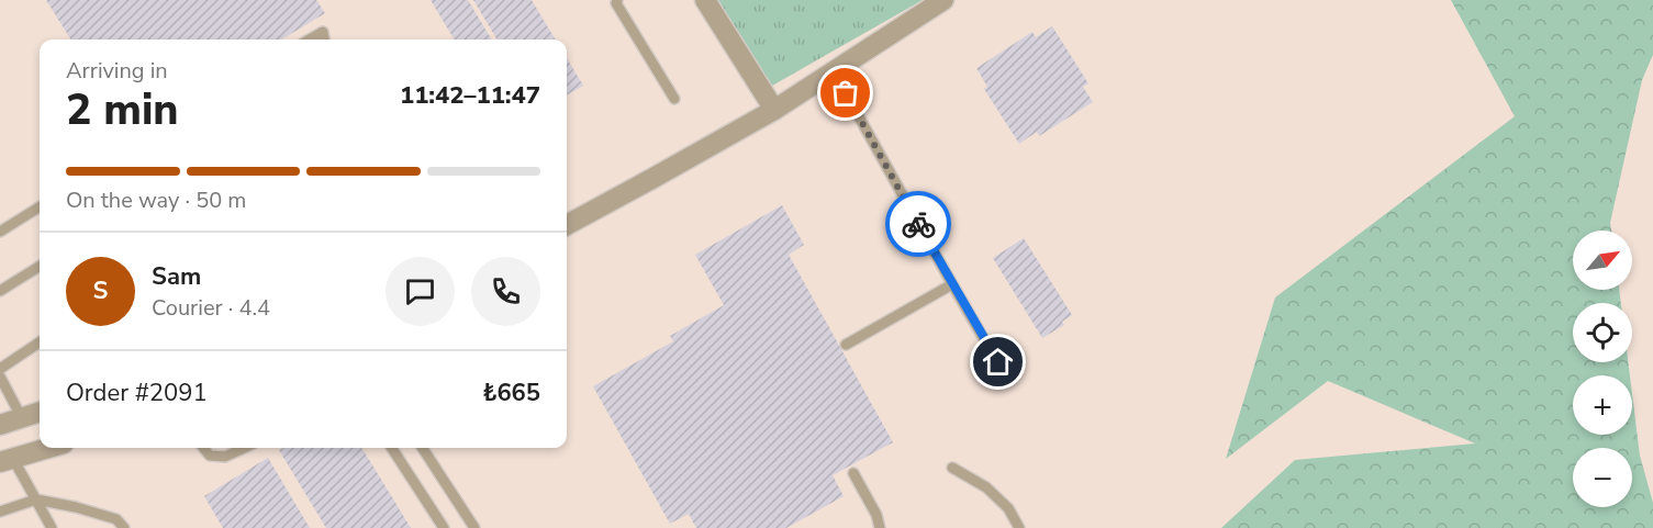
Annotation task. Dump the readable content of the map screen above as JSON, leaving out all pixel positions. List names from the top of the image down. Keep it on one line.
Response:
{"north":"top right","page":{"heading":["2 min","Arriving in","11:42–11:47"],"panel":["Sam","Courier · 4.4","Order #2091","₺665"],"bar":"On the way · 50 m","map_buttons":["+","−"],"round":"S"}}
